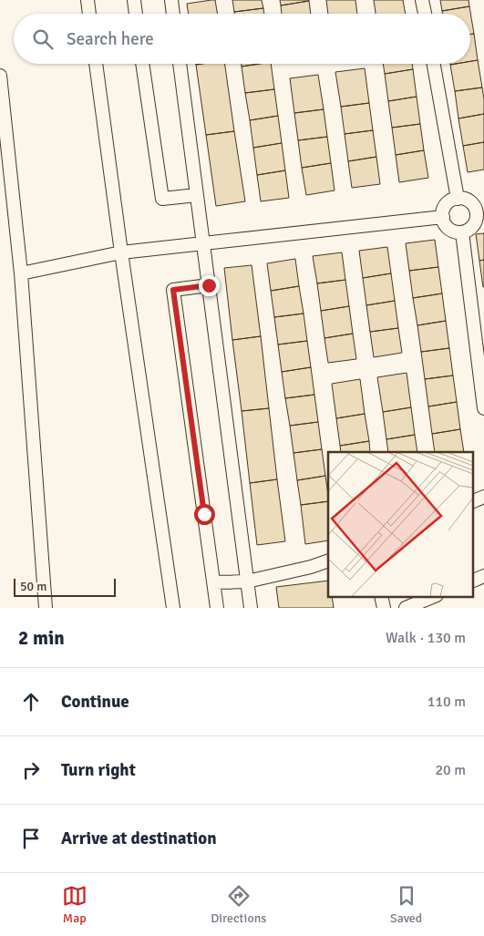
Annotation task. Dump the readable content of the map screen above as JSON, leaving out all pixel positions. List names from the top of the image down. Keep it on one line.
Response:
{"scale_bar":"50 m","page":{"search":"Search here","scale":"50 m","heading":["2 min","Walk · 130 m"],"list":[["Continue","110 m"],["Turn right","20 m"],"Arrive at destination"],"nav":["Map","Directions","Saved"]}}
